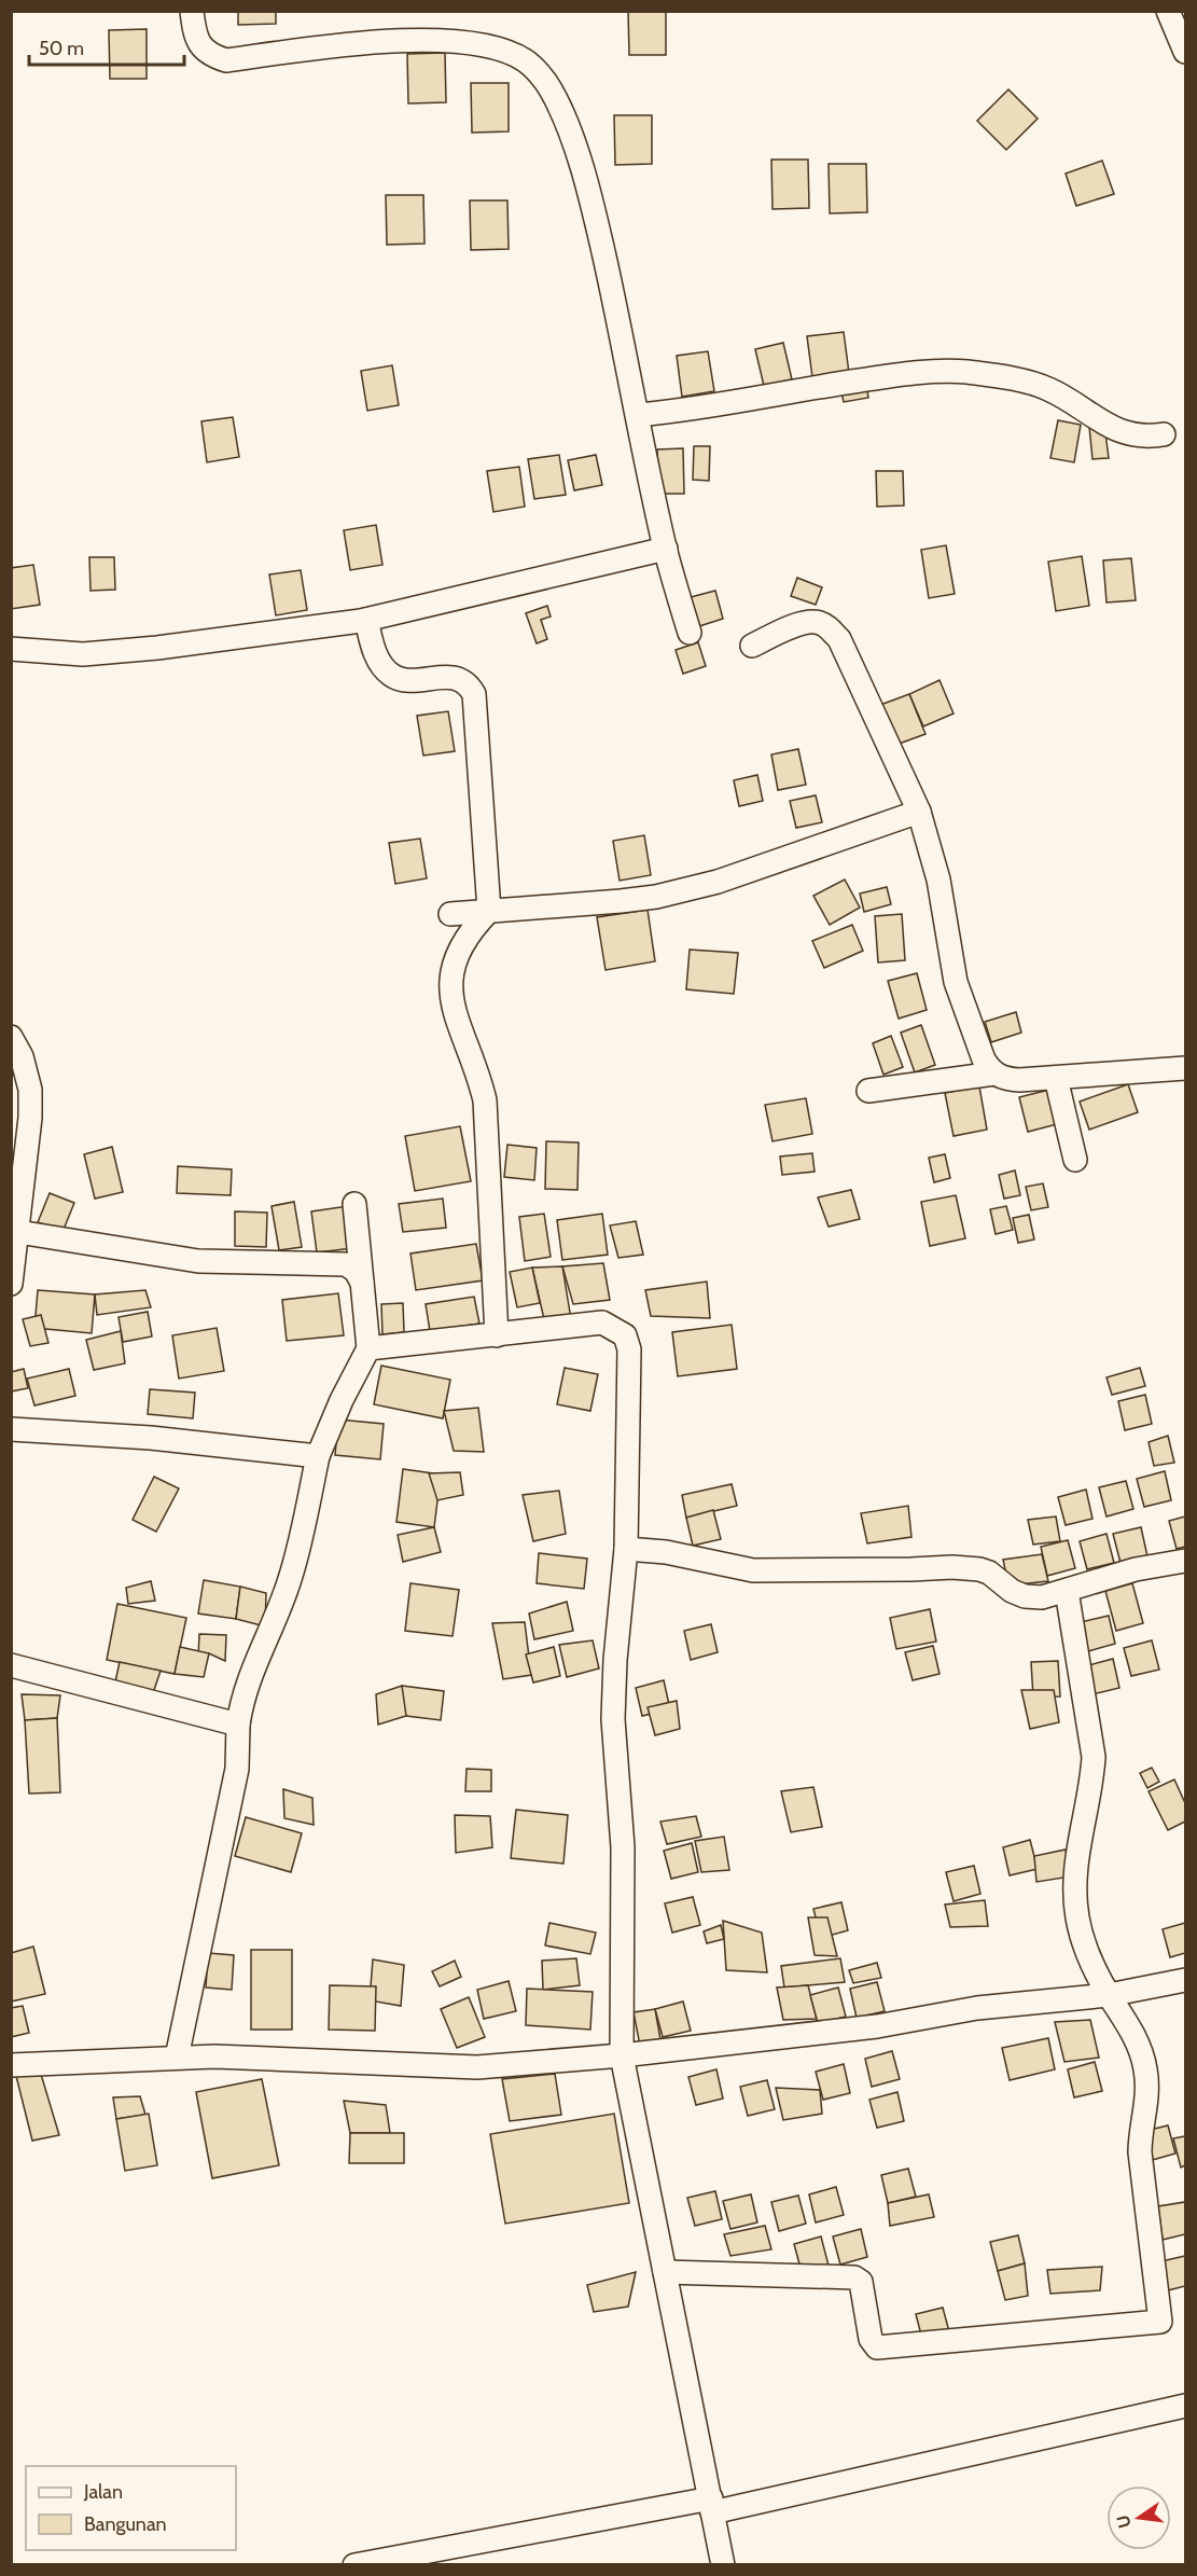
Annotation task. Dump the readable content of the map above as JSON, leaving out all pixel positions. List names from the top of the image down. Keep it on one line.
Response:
{"legend":["Jalan","Bangunan"],"scale_bar":"50 m","north":"left"}
